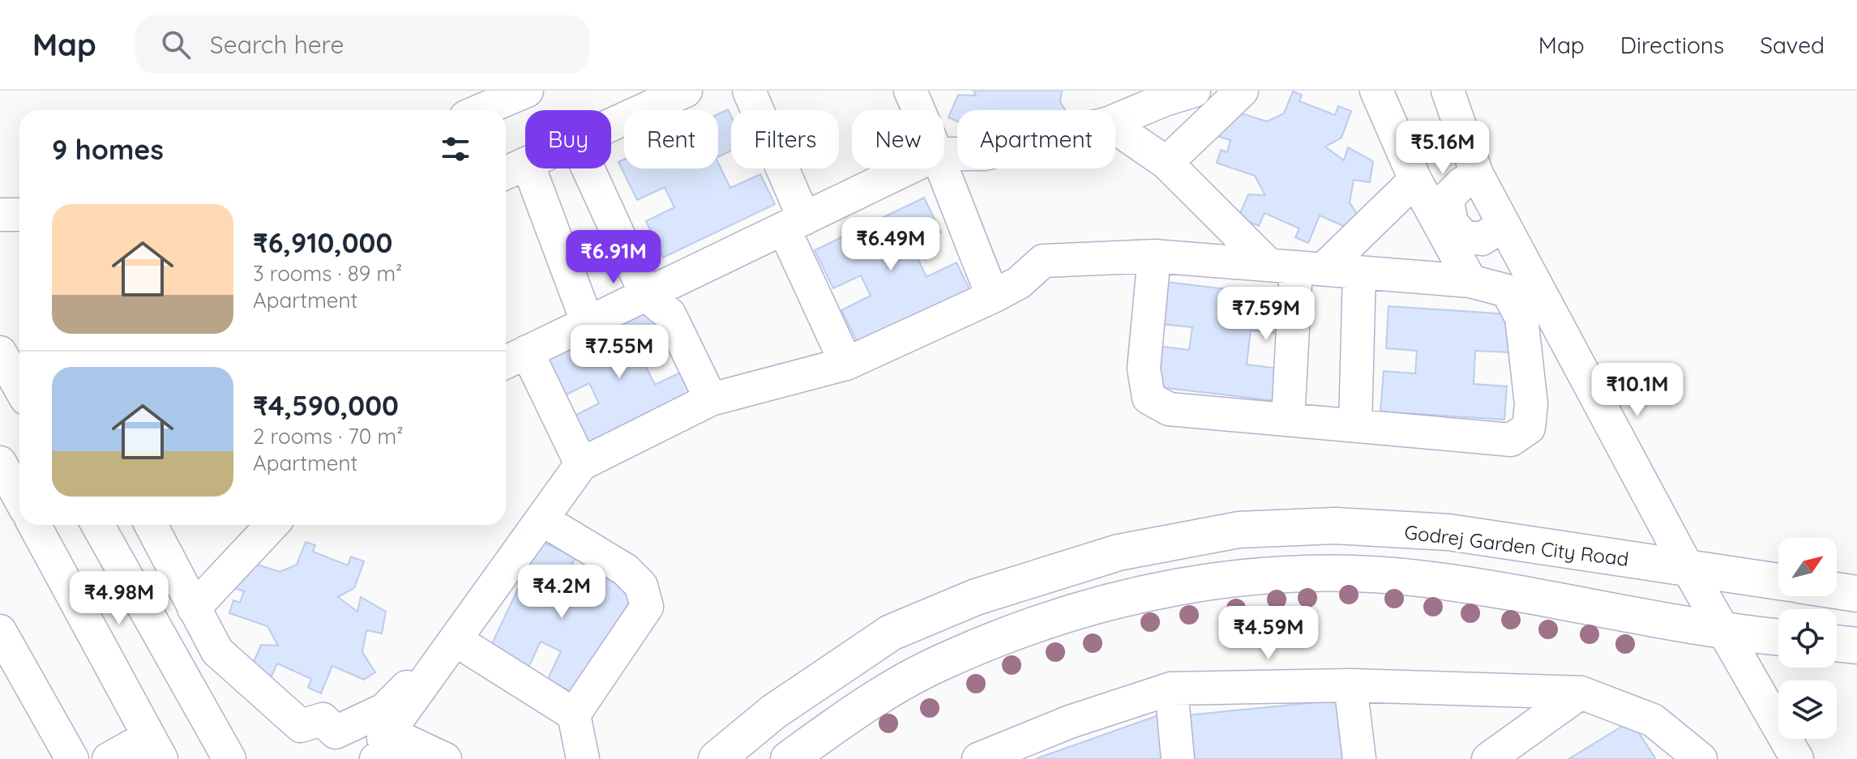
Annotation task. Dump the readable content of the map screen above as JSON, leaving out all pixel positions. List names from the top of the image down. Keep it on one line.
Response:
{"streets":{"street":["Godrej Garden City Road"]},"north":"top right","page":{"header":"Map","search":"Search here","nav":["Map","Directions","Saved"],"chip":["Buy","Rent","Filters","New","Apartment"],"heading":"9 homes","price":["₹5.16M","₹6.49M","₹6.91M","₹7.59M","₹7.55M","₹10.1M","₹4.2M","₹4.98M","₹4.59M"],"list":[{"name":"₹6,910,000","note":"3 rooms · 89 m² · Apartment"},{"name":"₹4,590,000","note":"2 rooms · 70 m² · Apartment"}]}}
